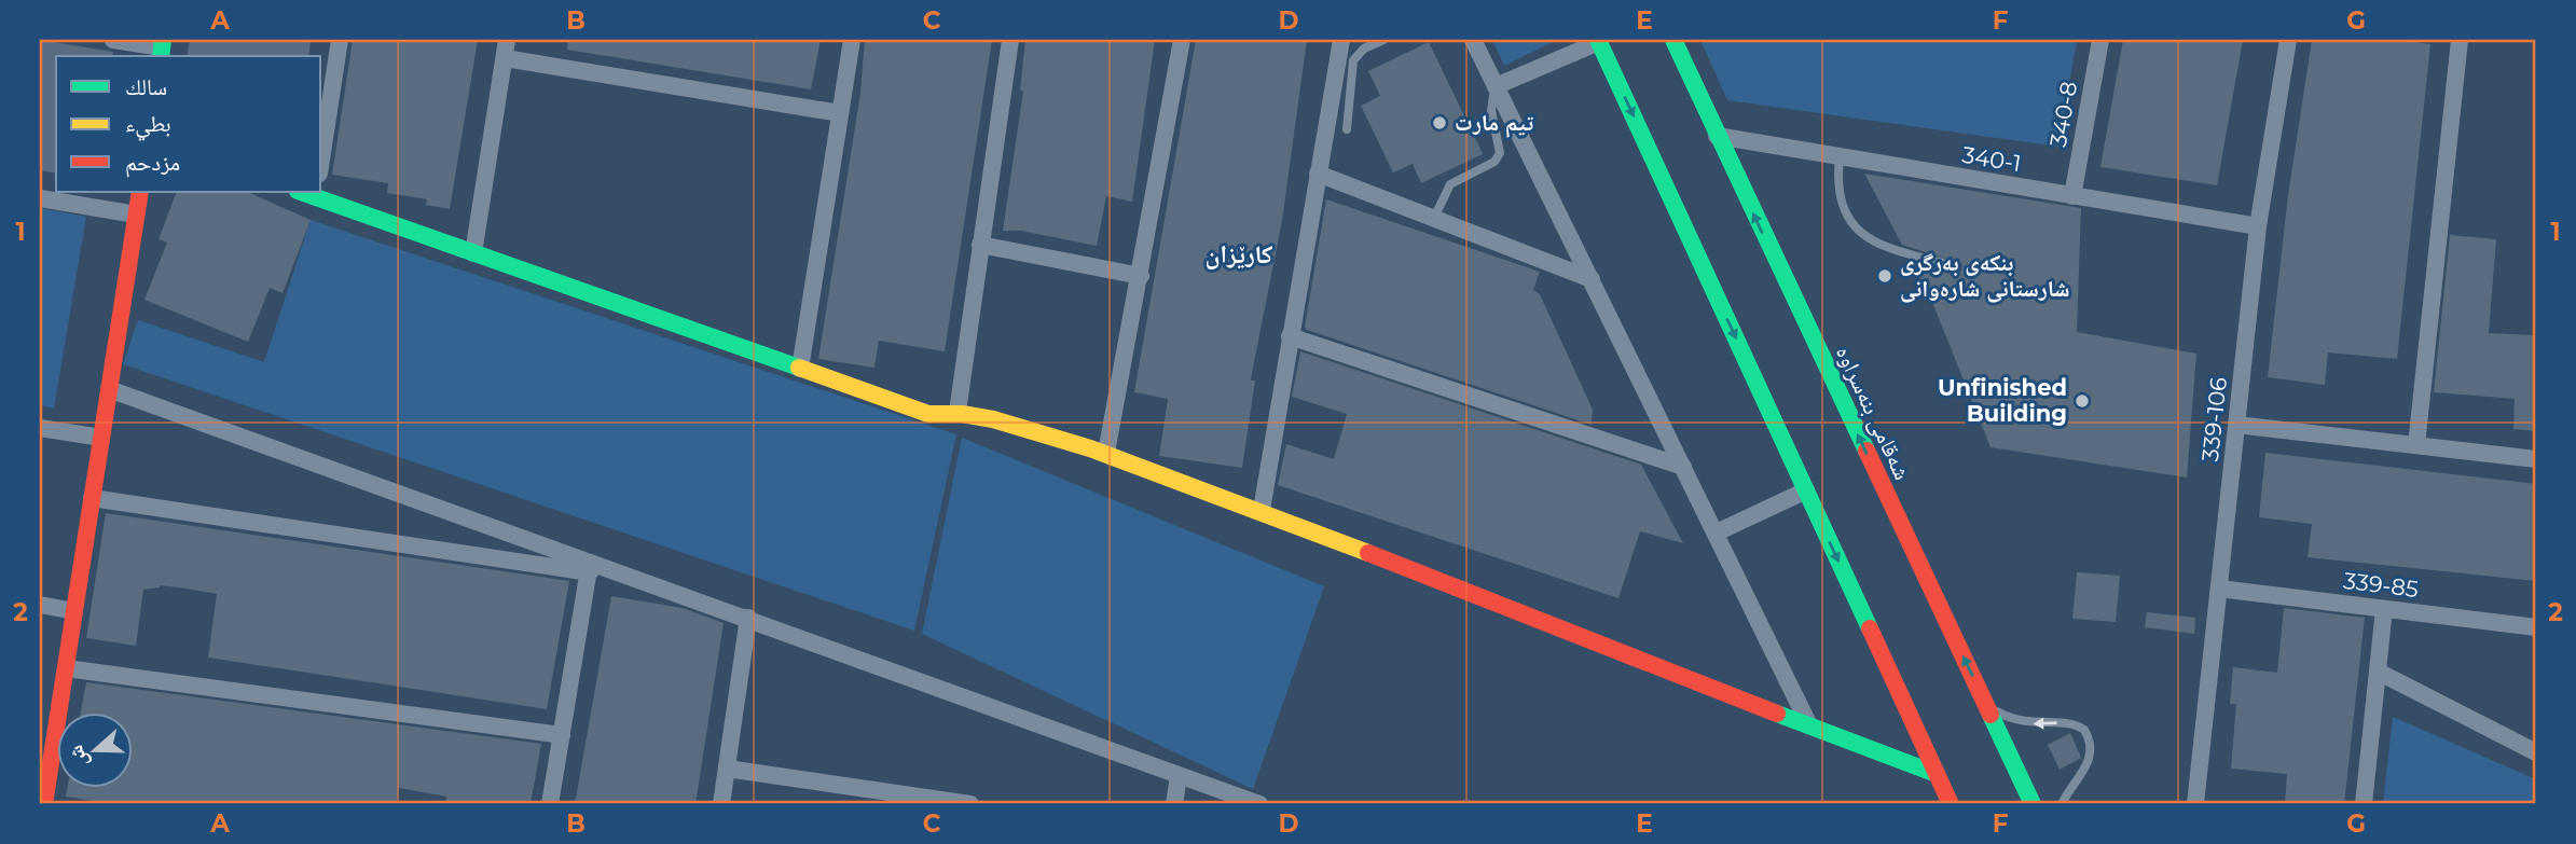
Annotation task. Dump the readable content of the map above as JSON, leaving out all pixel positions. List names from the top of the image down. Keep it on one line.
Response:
{"streets":{"street":["340-8","340-1","شەقامی بنەسراوە","339-106","339-85"]},"crossings":[["340-8","340-1"],["340-1","شەقامی بنەسراوە"],["340-1","339-106"],["339-106","339-85"]],"districts":["کارێزان"],"places":["تيم مارت","بنكەی بەرگری شارستانی شارەوانی","Unfinished Building"],"legend":["سالك","بطيء","مزدحم"],"north":"left","grid":{"columns":["A","B","C","D","E","F","G"],"rows":["1","2"]}}
